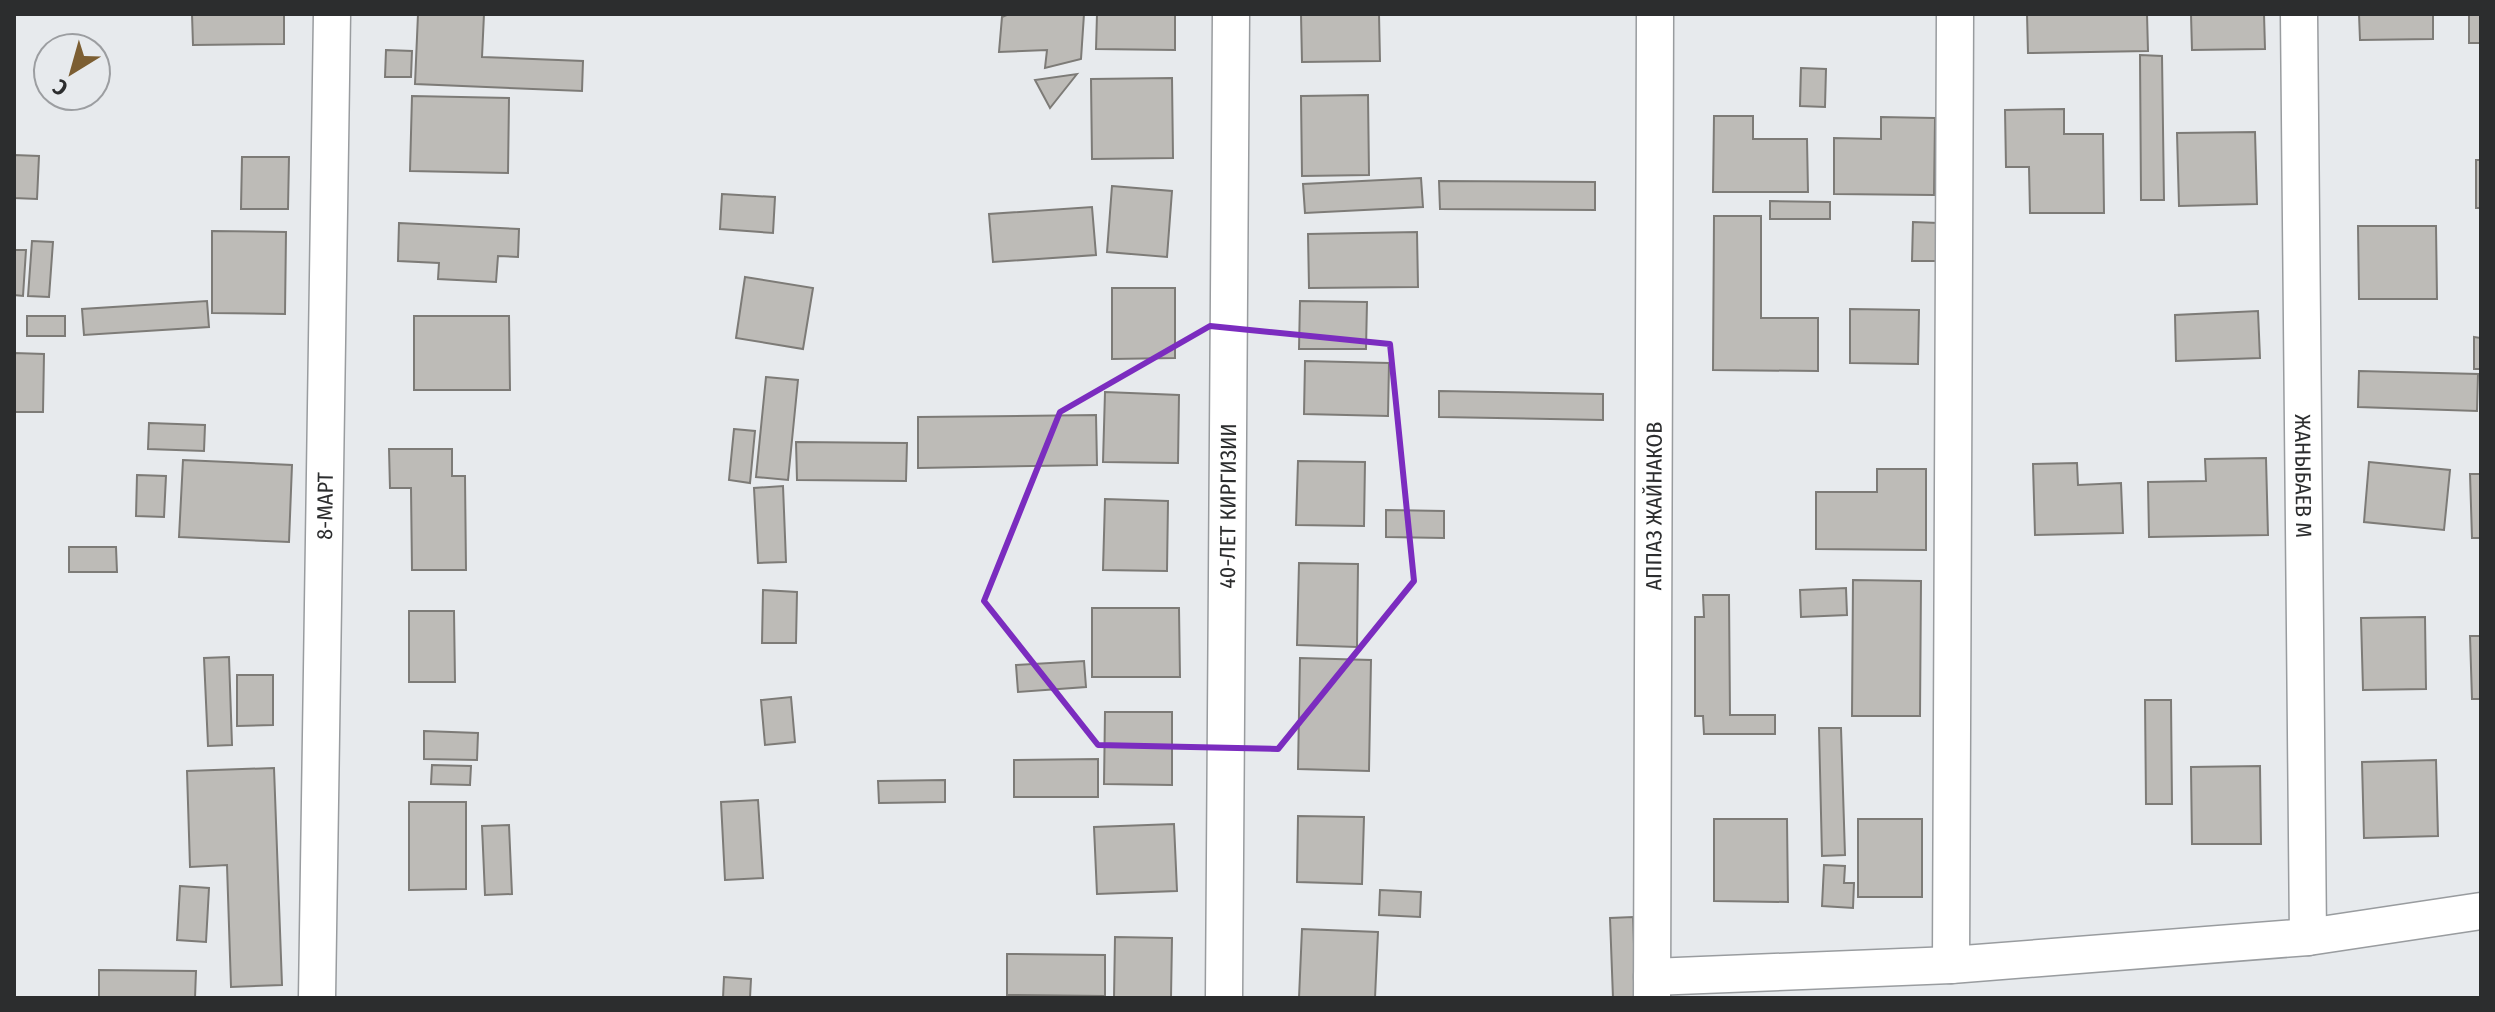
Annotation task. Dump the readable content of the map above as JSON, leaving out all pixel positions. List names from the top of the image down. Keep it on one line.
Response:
{"streets":{"street":["ЖАНЫБАЕВ М","8-МАРТ","40-ЛЕТ КИРГИЗИИ","АППАЗ ЖАЙНАКОВ"]},"north":"bottom left"}
